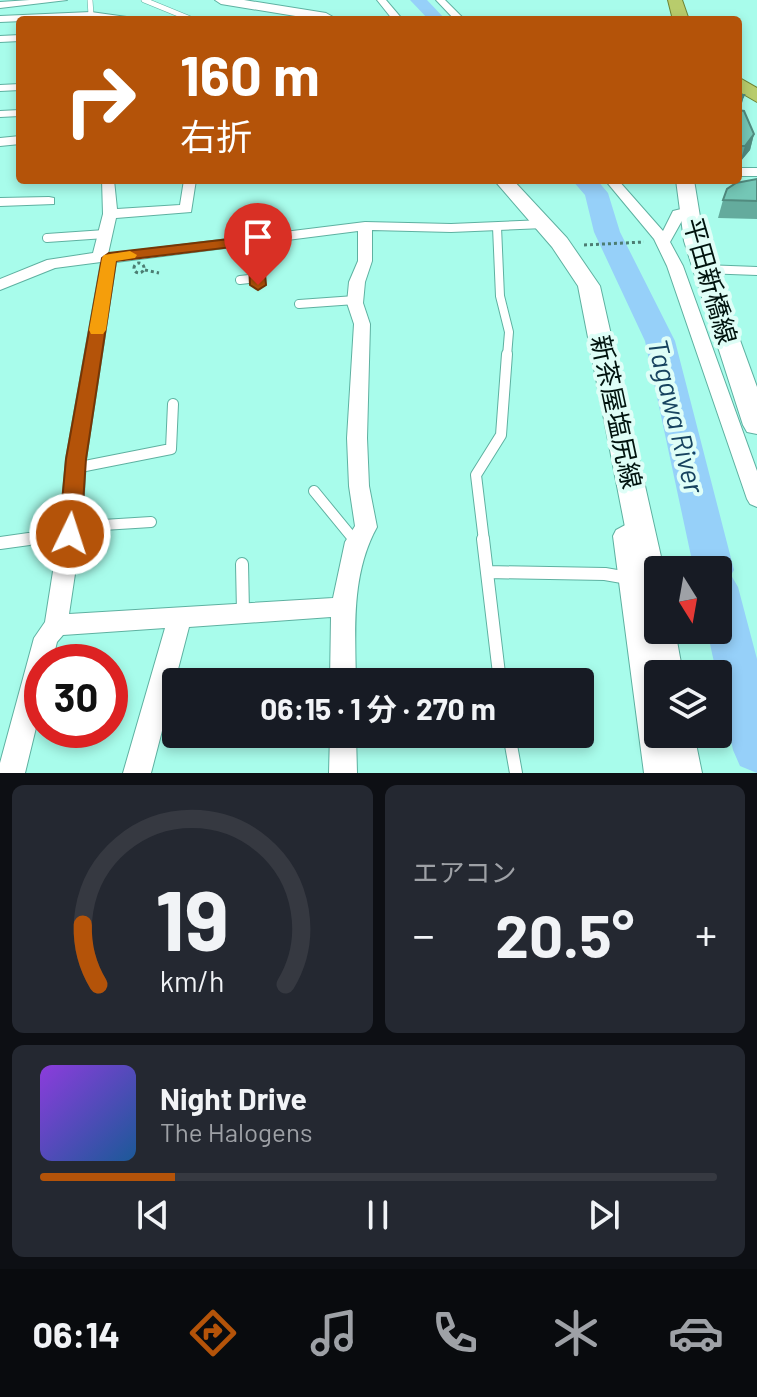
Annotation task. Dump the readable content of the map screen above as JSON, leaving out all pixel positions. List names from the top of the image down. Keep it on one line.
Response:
{"streets":{"main road":["平田新橋線","新茶屋塩尻線"]},"water":["Tagawa River"],"north":"bottom","page":{"turn":["160 m","右折"],"limit":"30","trip":"06:15 · 1 分 · 270 m","tile":"エアコン","heat":["−","20.5°","+"],"song":["Night Drive","The Halogens"],"tabs":"06:14","gauge":["19","km/h"]}}
